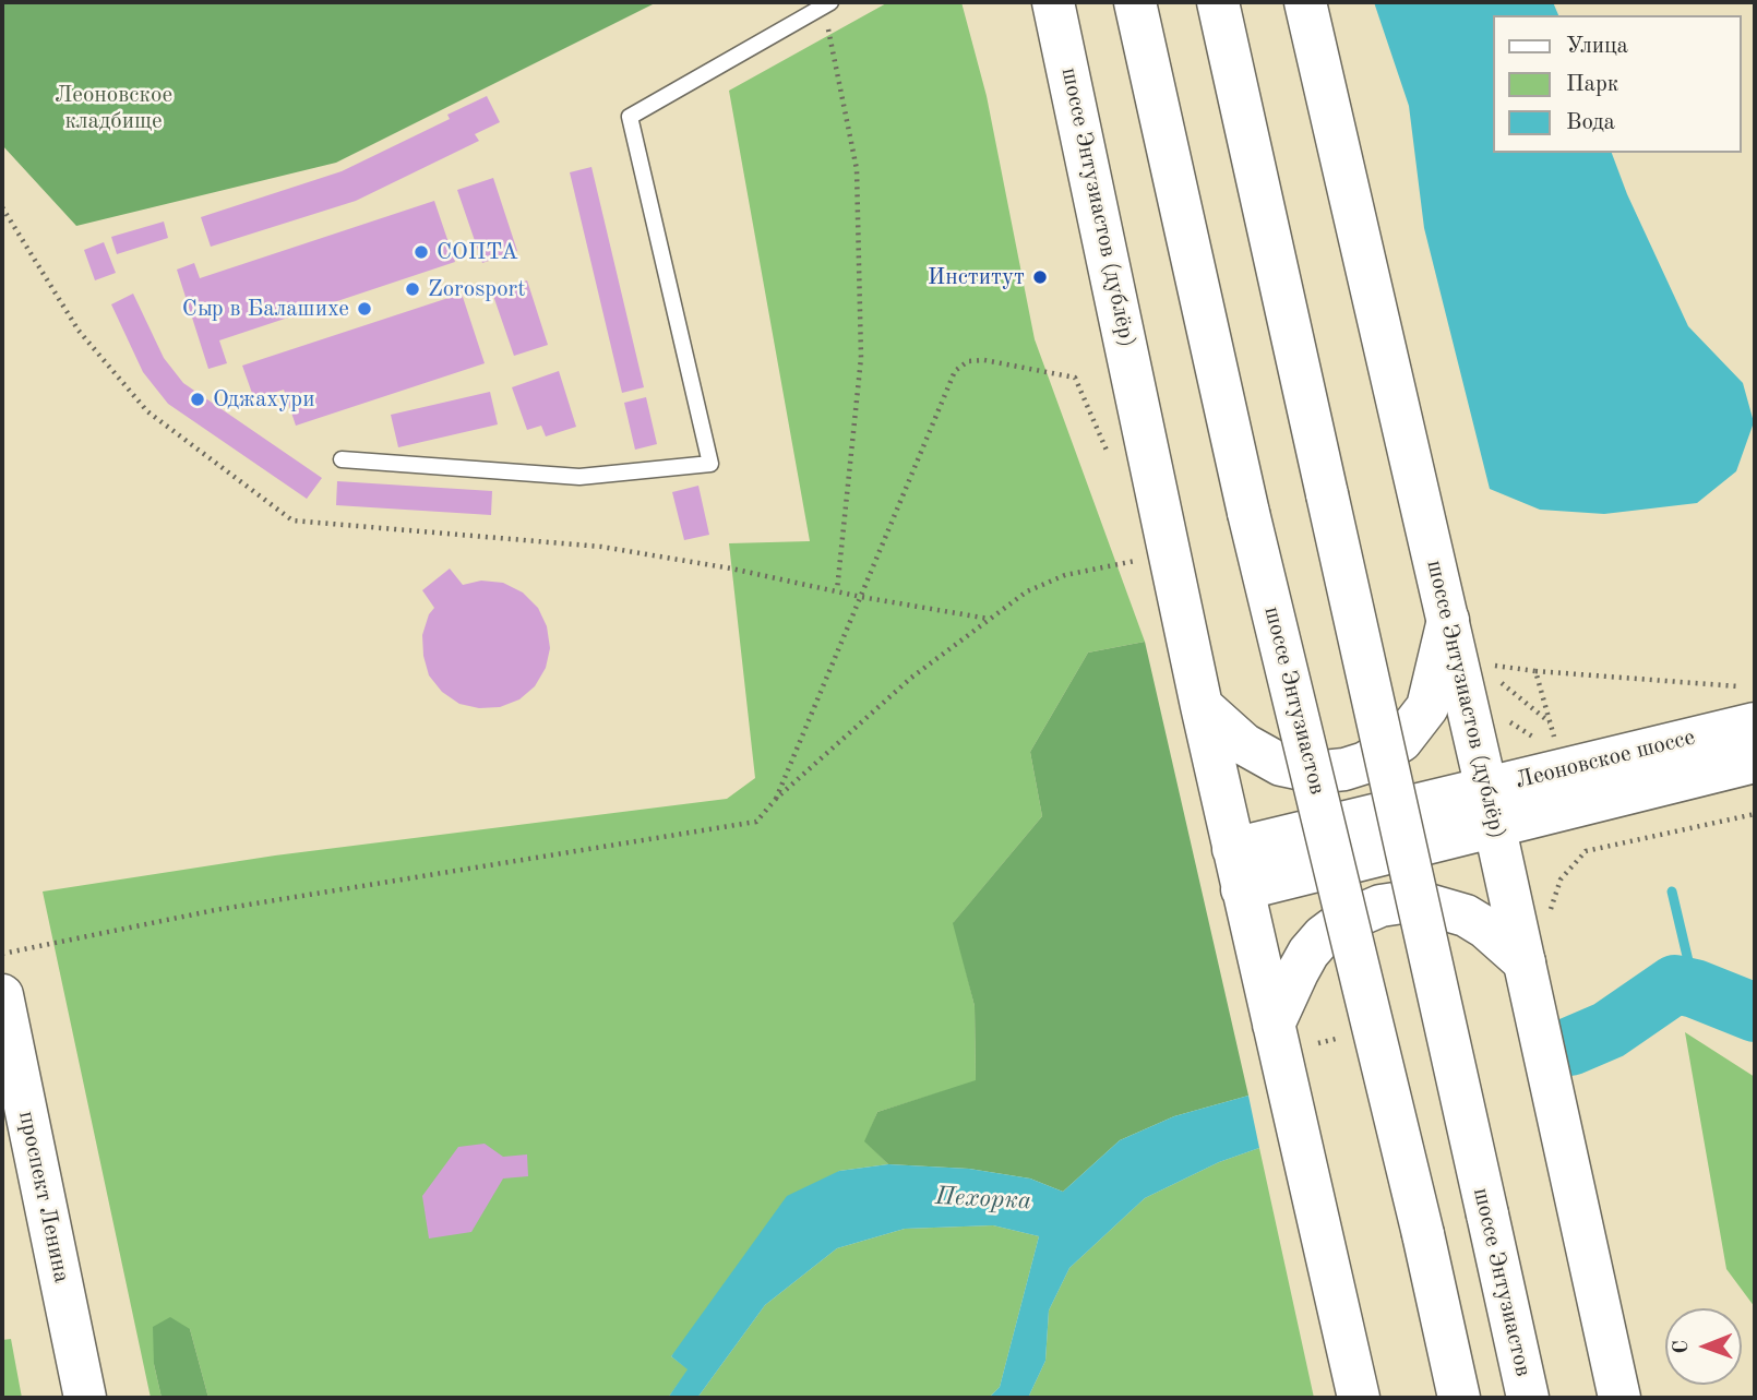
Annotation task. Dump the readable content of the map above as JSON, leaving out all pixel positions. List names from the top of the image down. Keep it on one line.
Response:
{"streets":{"main road":["шоссе Энтузиастов (дублёр)","шоссе Энтузиастов","Леоновское шоссе","проспект Ленина"]},"crossings":[["шоссе Энтузиастов (дублёр)","Леоновское шоссе"]],"water":["Пехорка"],"parks":["Леоновское кладбище"],"places":["СОПТА","Институт","Zorosport","Сыр в Балашихе","Оджахури"],"legend":["Улица","Парк","Вода"],"north":"left"}
